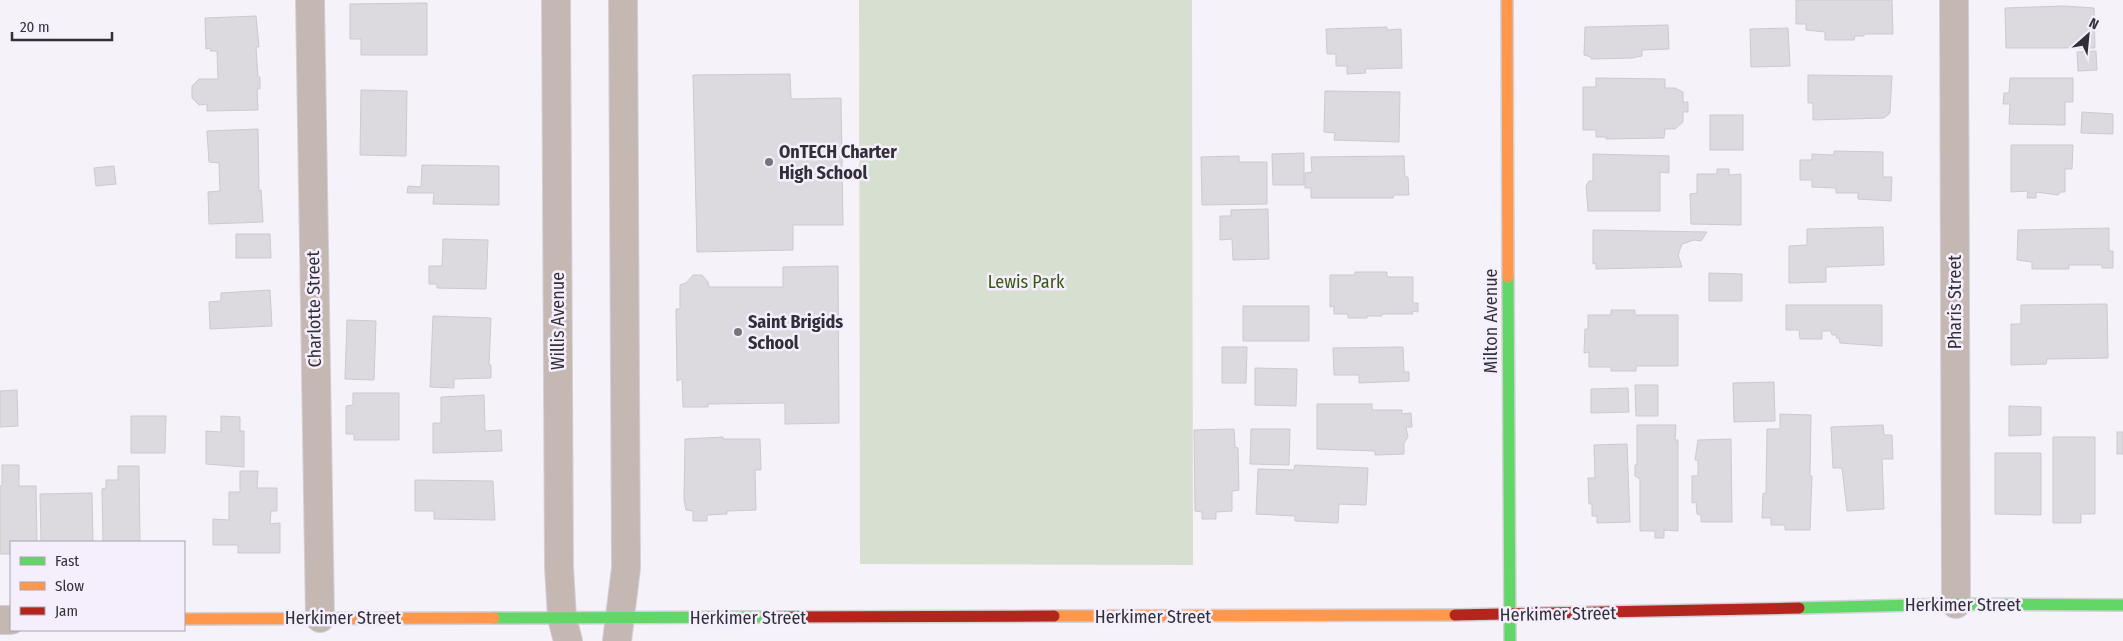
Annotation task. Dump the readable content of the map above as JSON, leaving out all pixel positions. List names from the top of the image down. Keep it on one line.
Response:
{"streets":{"street":["Pharis Street","Charlotte Street","Willis Avenue","Milton Avenue","Herkimer Street"]},"crossings":[["Pharis Street","Herkimer Street"],["Charlotte Street","Herkimer Street"],["Willis Avenue","Herkimer Street"],["Milton Avenue","Herkimer Street"]],"parks":["Lewis Park"],"places":["OnTECH Charter High School","Saint Brigids School"],"legend":["Fast","Slow","Jam"],"scale_bar":"20 m","north":"top right"}
